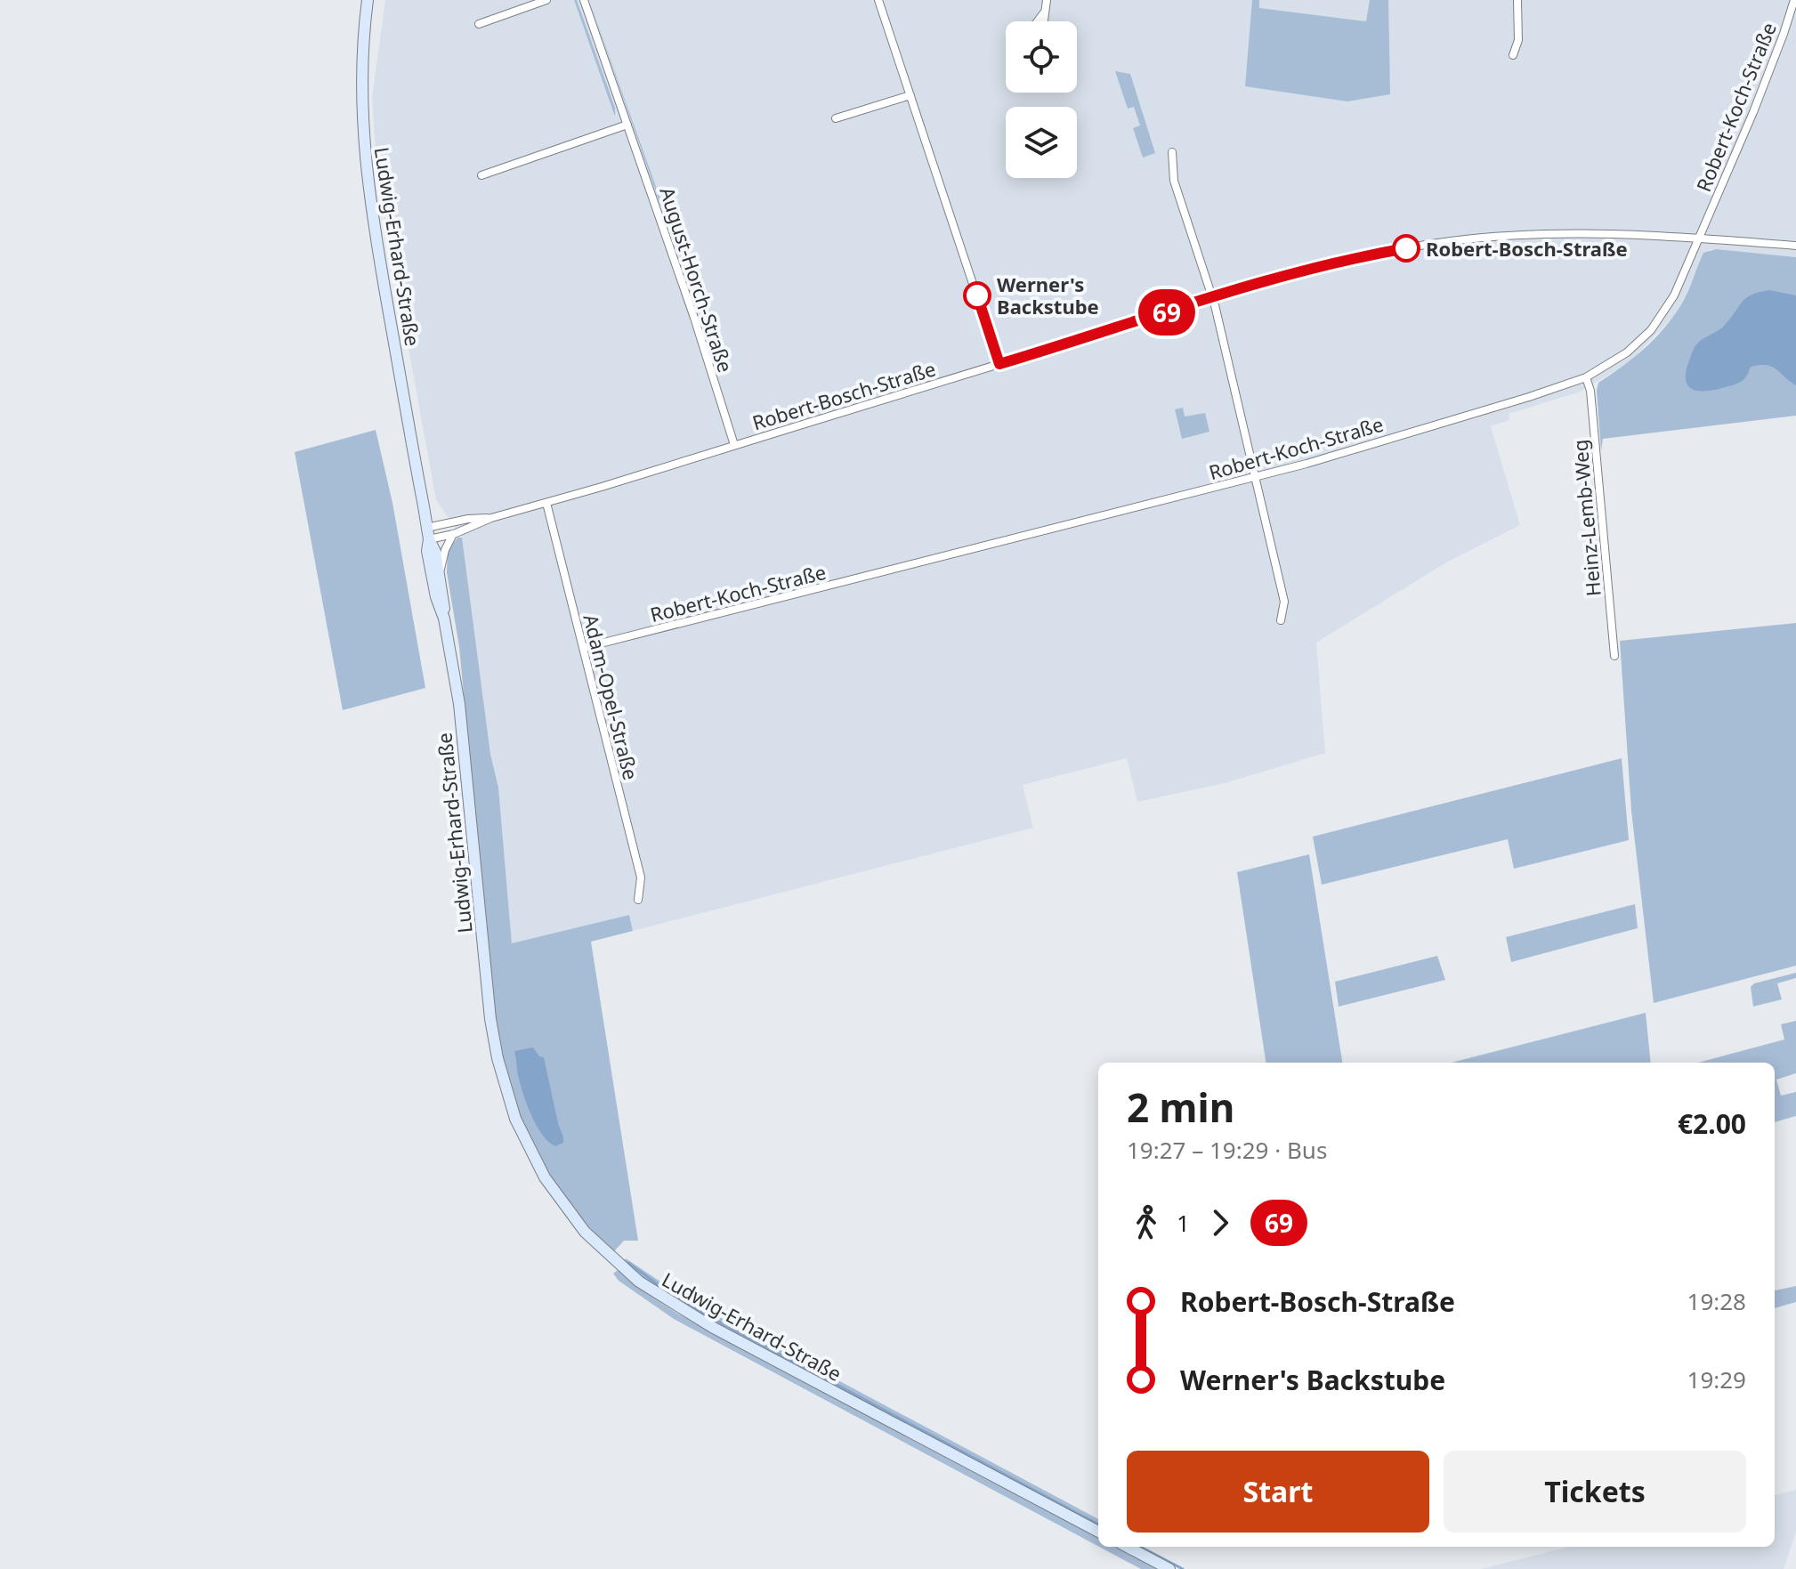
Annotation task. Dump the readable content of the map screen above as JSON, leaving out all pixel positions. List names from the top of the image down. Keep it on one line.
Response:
{"streets":{"main road":["Ludwig-Erhard-Straße"],"street":["Robert-Koch-Straße","August-Horch-Straße","Robert-Bosch-Straße","Heinz-Lemb-Weg","Adam-Opel-Straße"]},"crossings":[["Robert-Koch-Straße","Robert-Bosch-Straße"],["Robert-Koch-Straße","Heinz-Lemb-Weg"],["Robert-Koch-Straße","Adam-Opel-Straße"],["Ludwig-Erhard-Straße","Robert-Bosch-Straße"],["August-Horch-Straße","Robert-Bosch-Straße"],["Robert-Bosch-Straße","Adam-Opel-Straße"]],"places":["Robert-Bosch-Straße","Werner's Backstube"],"lines":["bus line 69"],"page":{"on_map":"69","heading":["2 min","19:27 – 19:29 · Bus","€2.00"],"legs":["1","69"],"list":[{"name":"Robert-Bosch-Straße","value":"19:28"},{"name":"Werner's Backstube","value":"19:29"}],"buttons":["Start","Tickets"]}}
